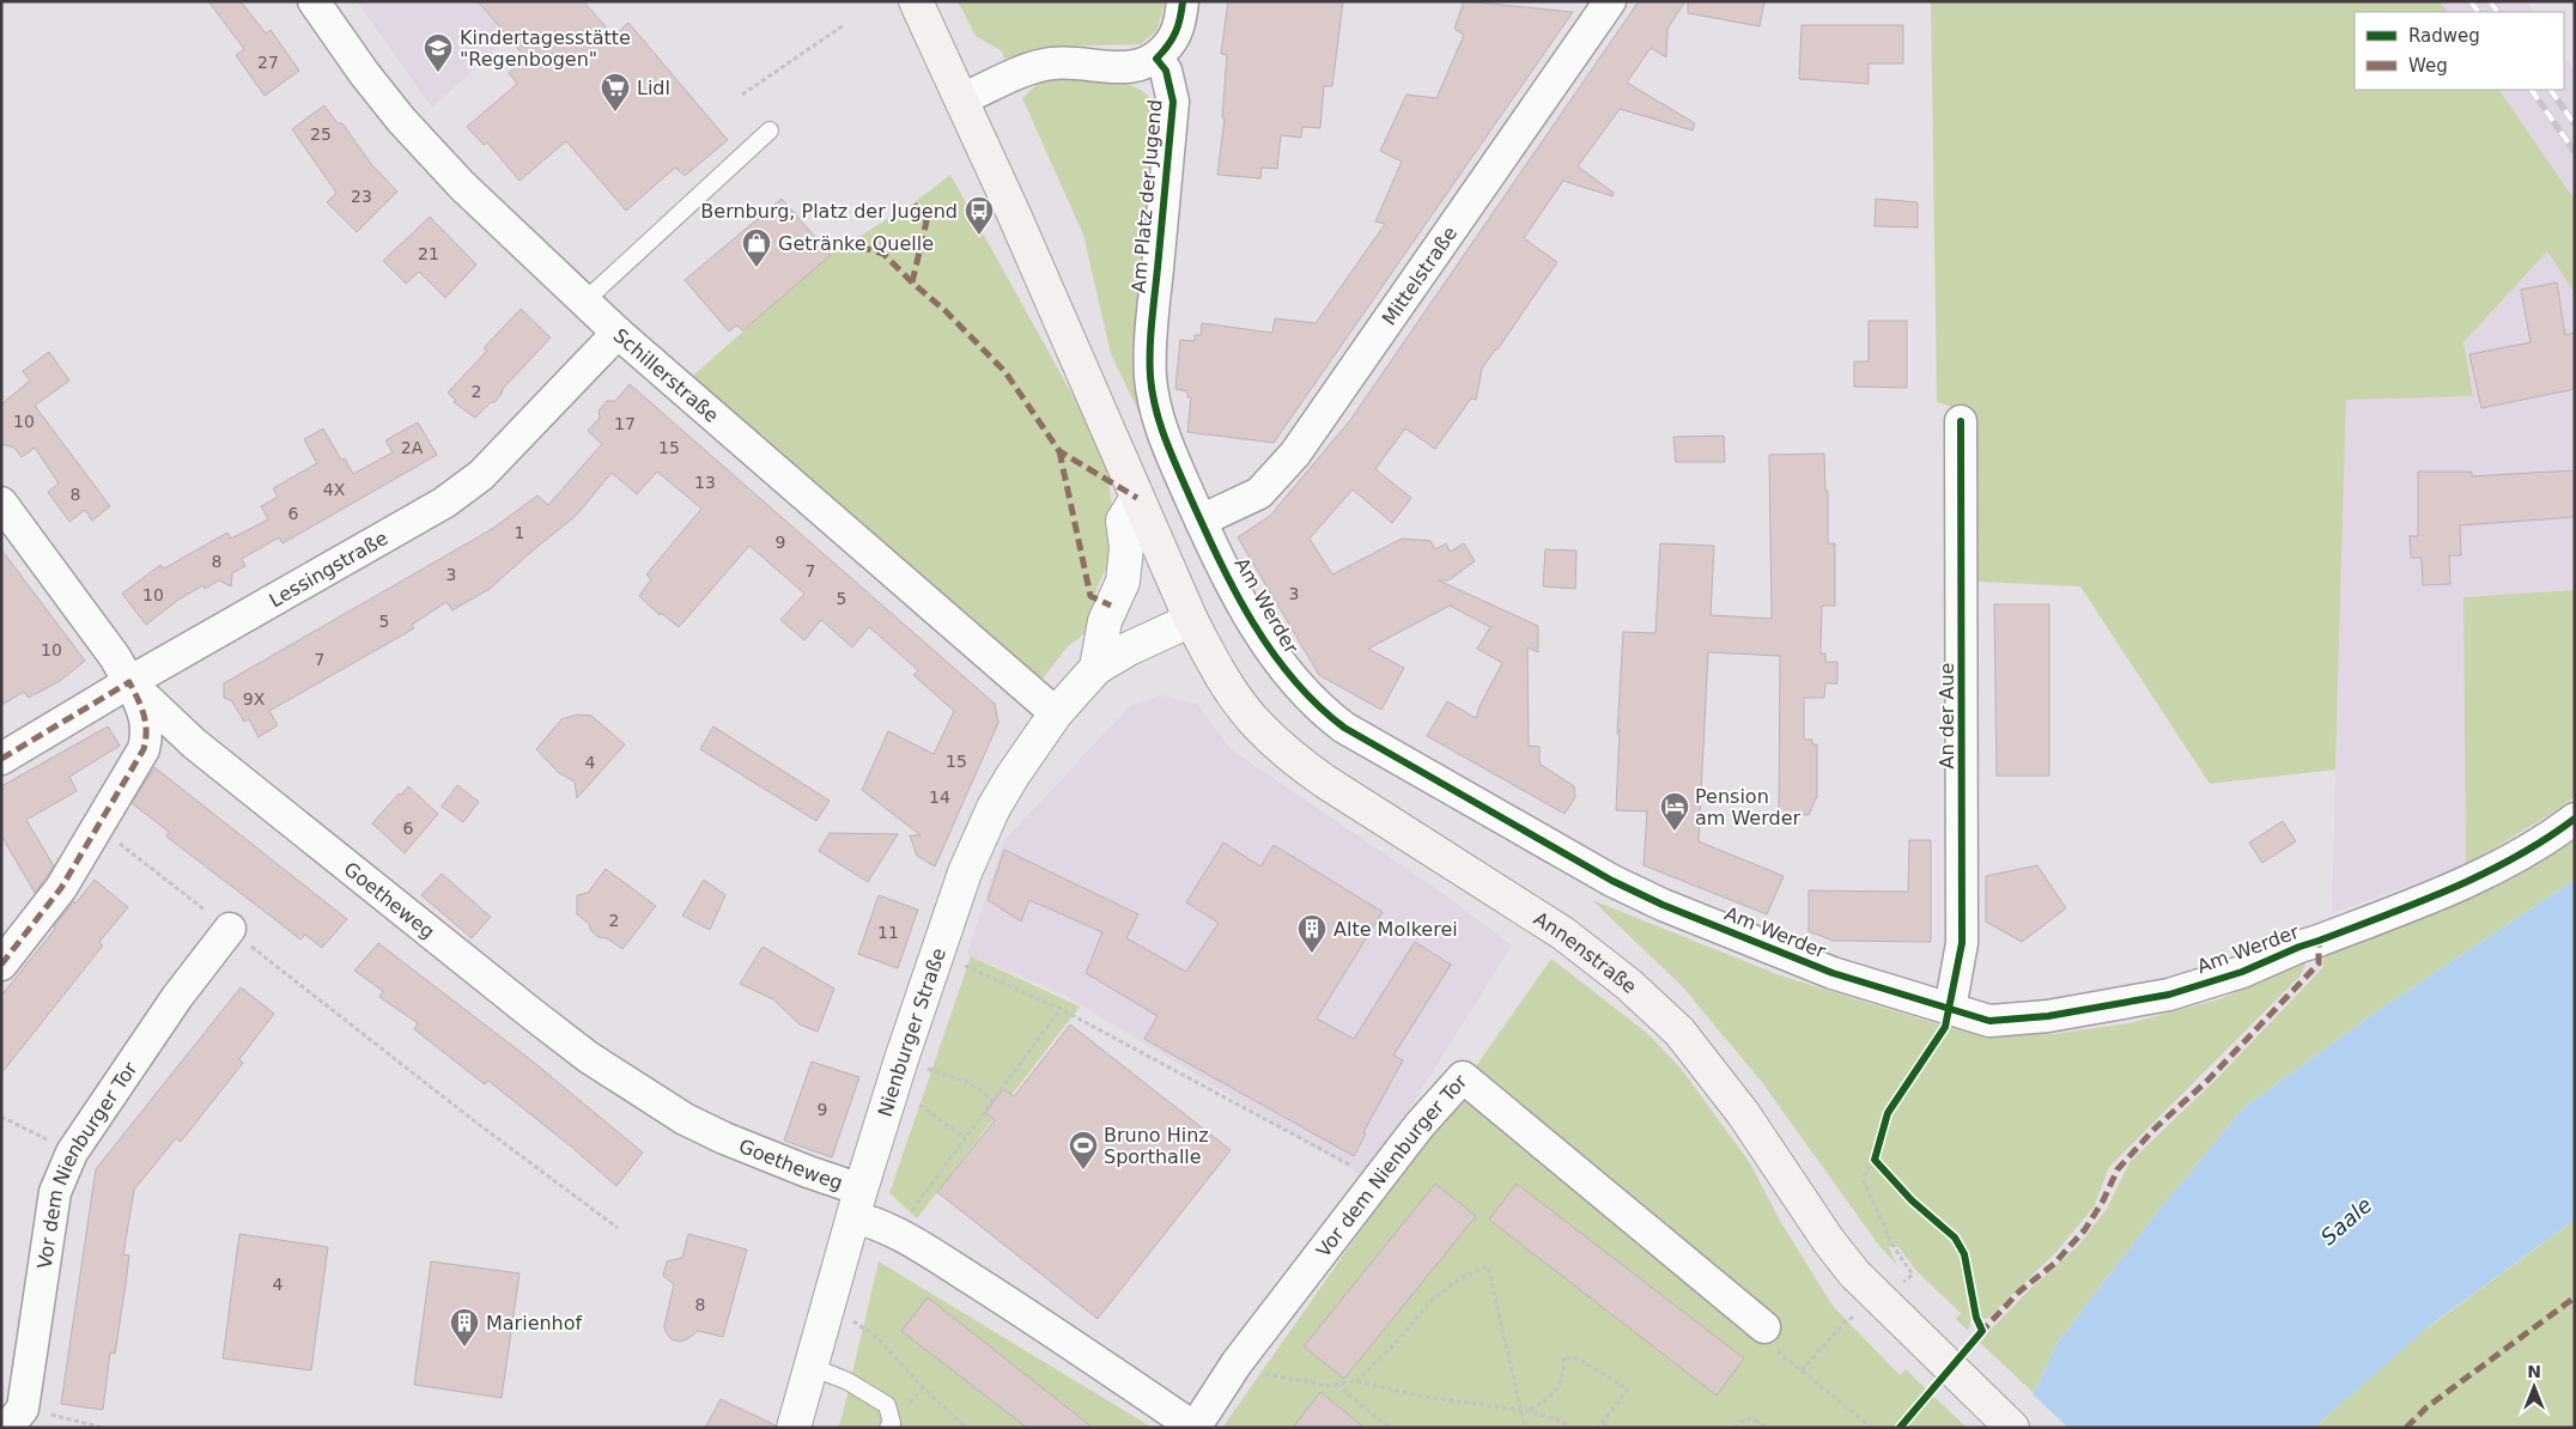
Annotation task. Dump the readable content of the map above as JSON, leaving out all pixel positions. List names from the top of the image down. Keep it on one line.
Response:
{"streets":{"main road":["Annenstraße"],"street":["Am Platz der Jugend","Mittelstraße","Schillerstraße","Lessingstraße","Am Werder","An der Aue","Goetheweg","Nienburger Straße","Vor dem Nienburger Tor"]},"crossings":[["Am Platz der Jugend","Am Werder"],["Mittelstraße","Am Werder"],["Schillerstraße","Lessingstraße"],["Schillerstraße","Nienburger Straße"],["Lessingstraße","Goetheweg"],["Am Werder","An der Aue"],["Goetheweg","Nienburger Straße"],["Goetheweg","Vor dem Nienburger Tor"],["Annenstraße","Nienburger Straße"],["Nienburger Straße","Vor dem Nienburger Tor"]],"water":["Saale"],"places":{"school or university":["Kindertagesstätte \"Regenbogen\""],"supermarket":["Lidl"],"bus stop":["Bernburg, Platz der Jugend"],"shop":["Getränke Quelle"],"hotel":["Pension am Werder"],"building":["Alte Molkerei","Marienhof"],"sports":["Bruno Hinz Sporthalle"]},"house_numbers":["27","25","23","21","2","10","17","2A","15","13","4X","8","6","1","9","8","7","3","3","10","5","5","10","7","9X","15","4","14","6","2","11","9","4","8"],"legend":["Radweg","Weg"],"north":"top"}
